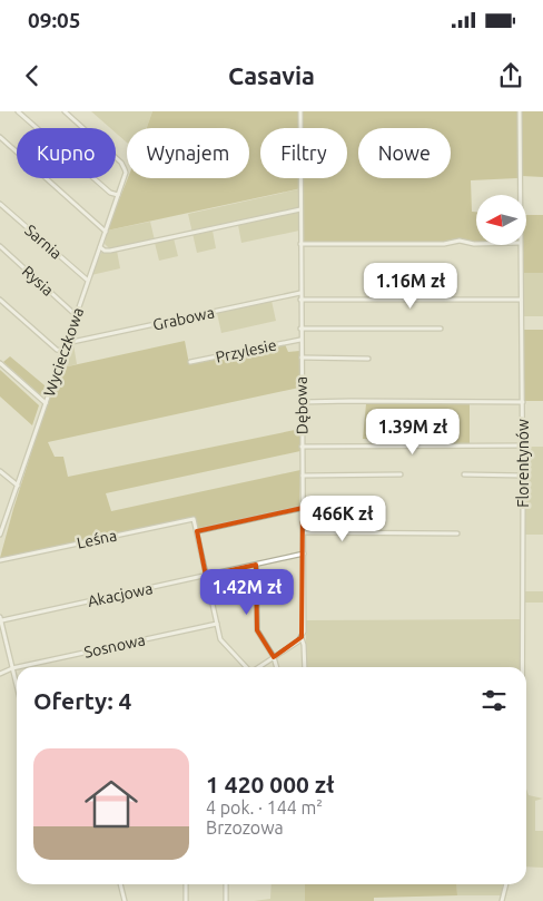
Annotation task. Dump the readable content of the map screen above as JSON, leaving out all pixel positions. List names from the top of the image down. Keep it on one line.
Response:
{"streets":{"street":["Sarnia","Rysia","Grabowa","Przylesie","Wycieczkowa","Dębowa","Florentynów","Leśna","Akacjowa","Sosnowa"]},"crossings":[["Sarnia","Wycieczkowa"],["Rysia","Wycieczkowa"],["Grabowa","Wycieczkowa"],["Grabowa","Dębowa"],["Przylesie","Dębowa"],["Dębowa","Akacjowa"]],"north":"left","page":{"status":"09:05","header":"Casavia","chip":["Kupno","Wynajem","Filtry","Nowe"],"price":["1.16M zł","1.39M zł","466K zł","1.42M zł"],"heading":"Oferty: 4","list":[{"name":"1 420 000 zł","note":"4 pok. · 144 m² · Brzozowa"}]}}
